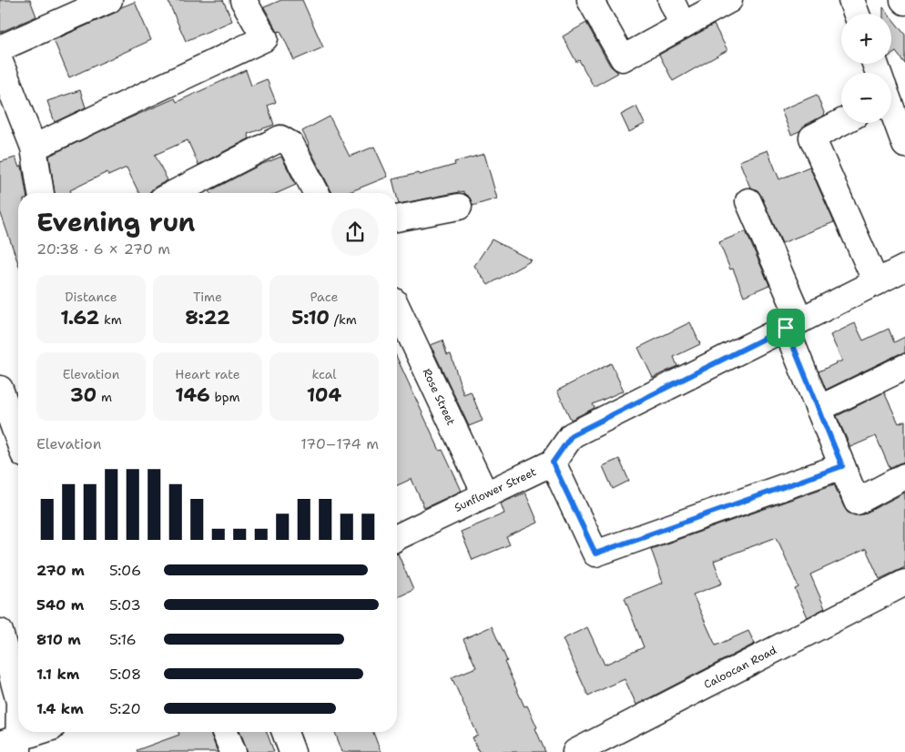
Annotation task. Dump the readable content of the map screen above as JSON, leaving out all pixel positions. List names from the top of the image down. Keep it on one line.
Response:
{"streets":{"street":["Rose Street","Sunflower Street","Caloocan Road"]},"crossings":[["Rose Street","Sunflower Street"]],"page":{"map_buttons":["+","−"],"heading":["Evening run","20:38 · 6 × 270 m"],"stats":[["Distance","1.62 km"],["Time","8:22"],["Pace","5:10 /km"],["Elevation","30 m"],["Heart rate","146 bpm"],["kcal","104"]],"chart":["Elevation","170–174 m"],"list":[{"name":"270 m","note":"5:06"},{"name":"540 m","note":"5:03"},{"name":"810 m","note":"5:16"},{"name":"1.1 km","note":"5:08"},{"name":"1.4 km","note":"5:20"}]}}
